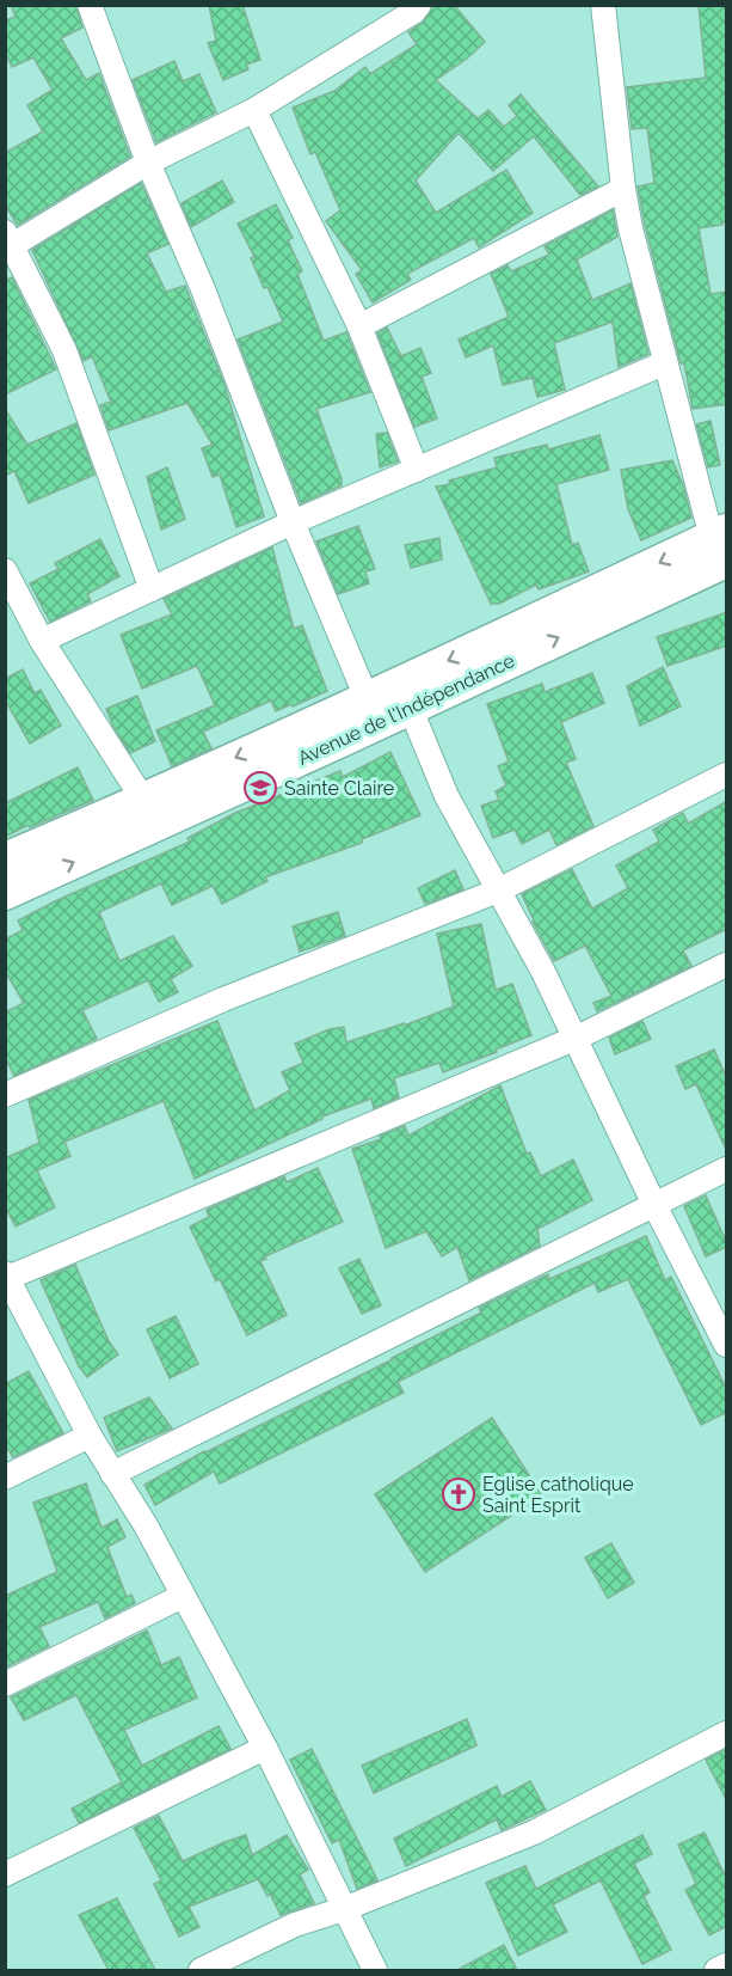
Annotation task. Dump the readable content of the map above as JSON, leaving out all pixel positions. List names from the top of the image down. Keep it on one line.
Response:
{"streets":{"street":["Avenue de l'Indépendance"]},"places":{"school or university":["Sainte Claire"],"church":["Eglise catholique Saint Esprit"]}}
